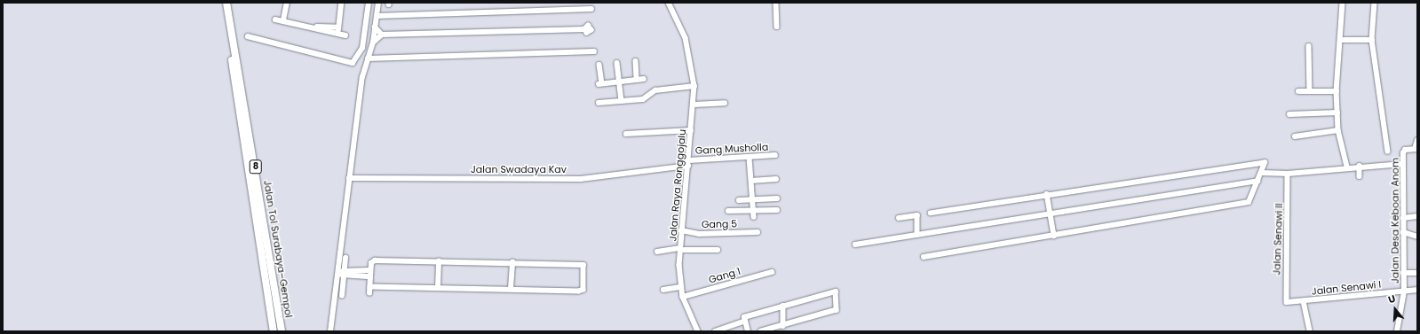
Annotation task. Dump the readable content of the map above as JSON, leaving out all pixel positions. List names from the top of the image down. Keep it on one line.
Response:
{"streets":{"highway":["8","Jalan Tol Surabaya–Gempol"],"street":["Gang Musholla","Jalan Swadaya Kav","Jalan Raya Ronggojalu","Jalan Desa Keboan Anom","Gang 5","Jalan Senawi II","Gang 1","Jalan Senawi I"]},"crossings":[["Gang Musholla","Jalan Swadaya Kav"],["Gang Musholla","Jalan Raya Ronggojalu"],["Jalan Swadaya Kav","Jalan Raya Ronggojalu"],["Jalan Raya Ronggojalu","Gang 5"],["Jalan Raya Ronggojalu","Gang 1"],["Jalan Desa Keboan Anom","Jalan Senawi I"],["Jalan Senawi II","Jalan Senawi I"]],"north":"top"}
